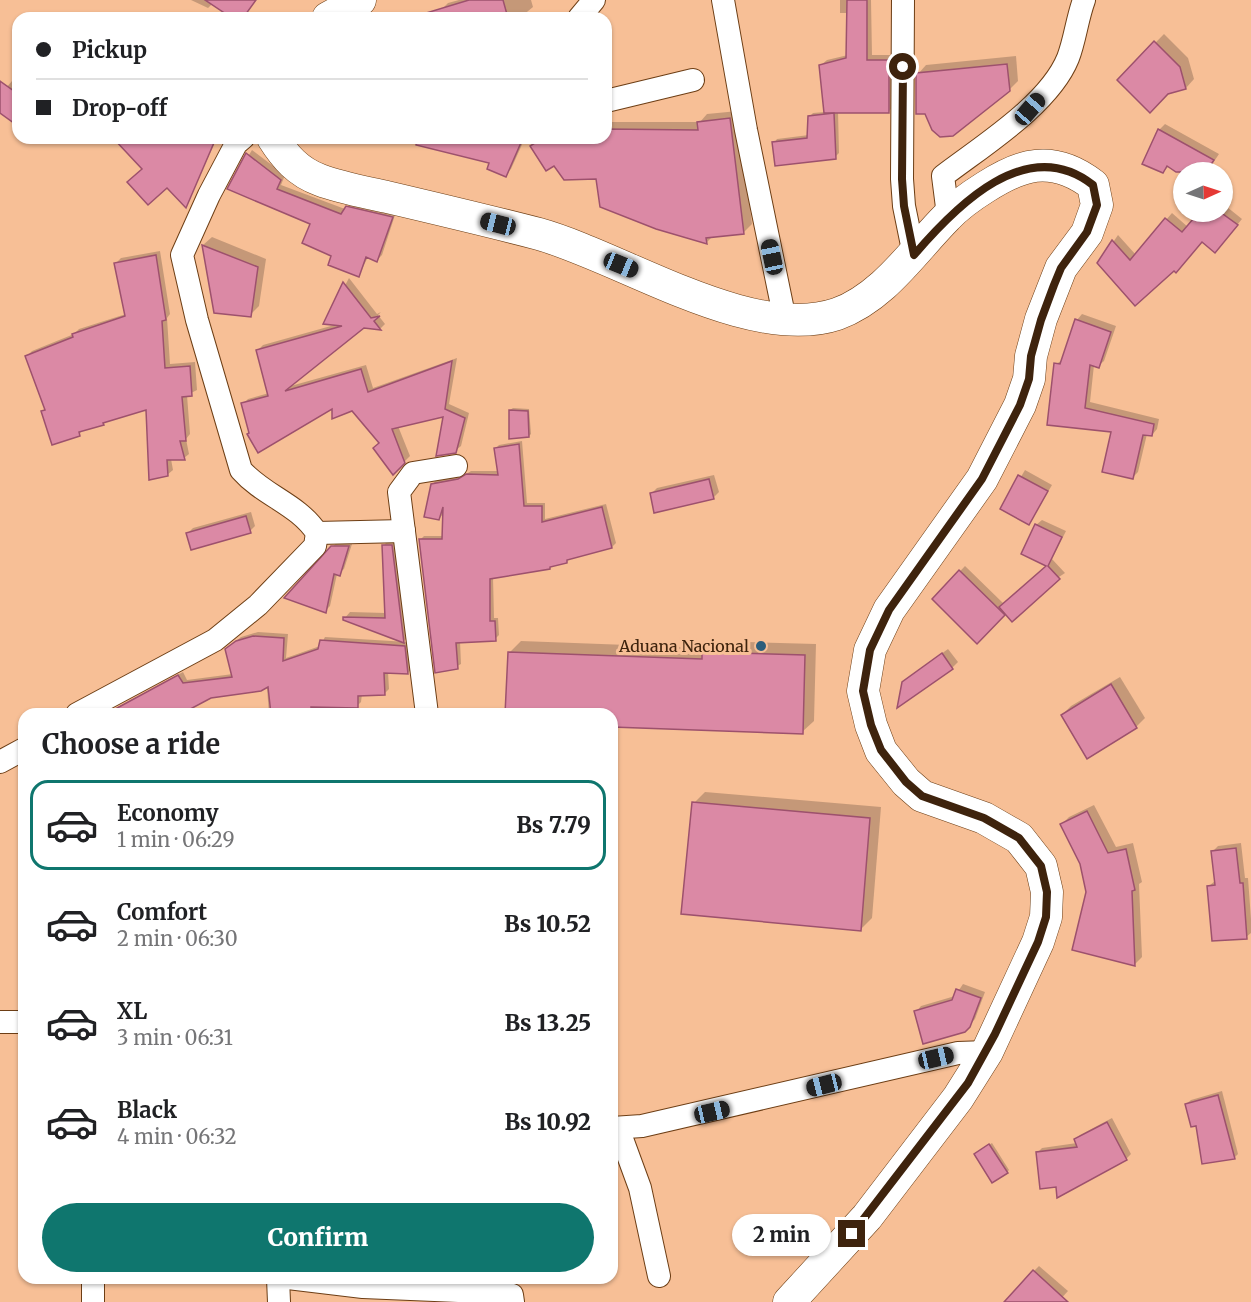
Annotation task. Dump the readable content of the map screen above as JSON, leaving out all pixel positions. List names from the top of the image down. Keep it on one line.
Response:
{"places":["Aduana Nacional"],"north":"right","page":{"banner":["Pickup","Drop-off"],"heading":"Choose a ride","list":[{"name":"Economy","note":"1 min · 06:29","value":"Bs 7.79"},{"name":"Comfort","note":"2 min · 06:30","value":"Bs 10.52"},{"name":"XL","note":"3 min · 06:31","value":"Bs 13.25"},{"name":"Black","note":"4 min · 06:32","value":"Bs 10.92"}],"buttons":"Confirm","bubble":"2 min"}}
